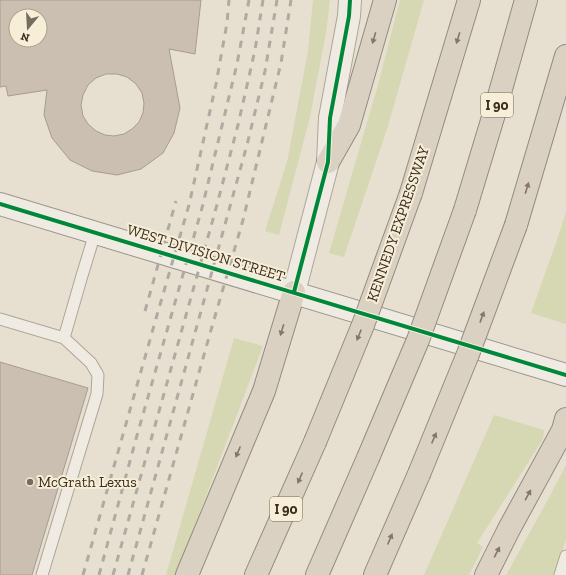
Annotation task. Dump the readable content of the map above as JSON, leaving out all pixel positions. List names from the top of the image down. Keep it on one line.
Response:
{"streets":{"highway":["I 90","KENNEDY EXPRESSWAY"],"main road":["WEST DIVISION STREET"]},"places":["McGrath Lexus"],"north":"bottom"}
